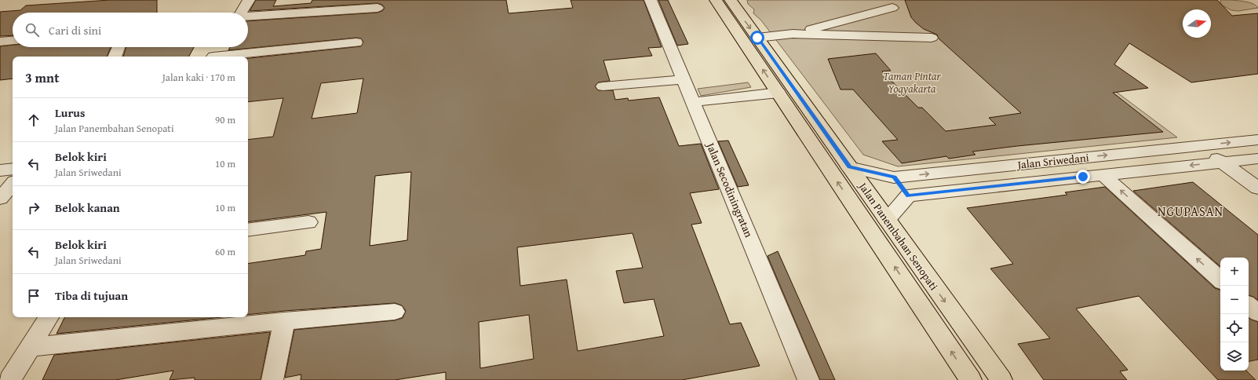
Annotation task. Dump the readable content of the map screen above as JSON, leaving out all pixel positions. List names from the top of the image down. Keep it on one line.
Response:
{"streets":{"main road":["Jalan Panembahan Senopati"],"street":["Jalan Sriwedani","Jalan Secodiningratan"]},"crossings":[["Jalan Sriwedani","Jalan Panembahan Senopati"]],"districts":["NGUPASAN"],"parks":["Taman Pintar Yogyakarta"],"north":"right","page":{"search":"Cari di sini","heading":["3 mnt","Jalan kaki · 170 m"],"list":[["Lurus","Jalan Panembahan Senopati","90 m"],["Belok kiri","Jalan Sriwedani","10 m"],["Belok kanan","10 m"],["Belok kiri","Jalan Sriwedani","60 m"],"Tiba di tujuan"],"map_buttons":["+","−"]}}
